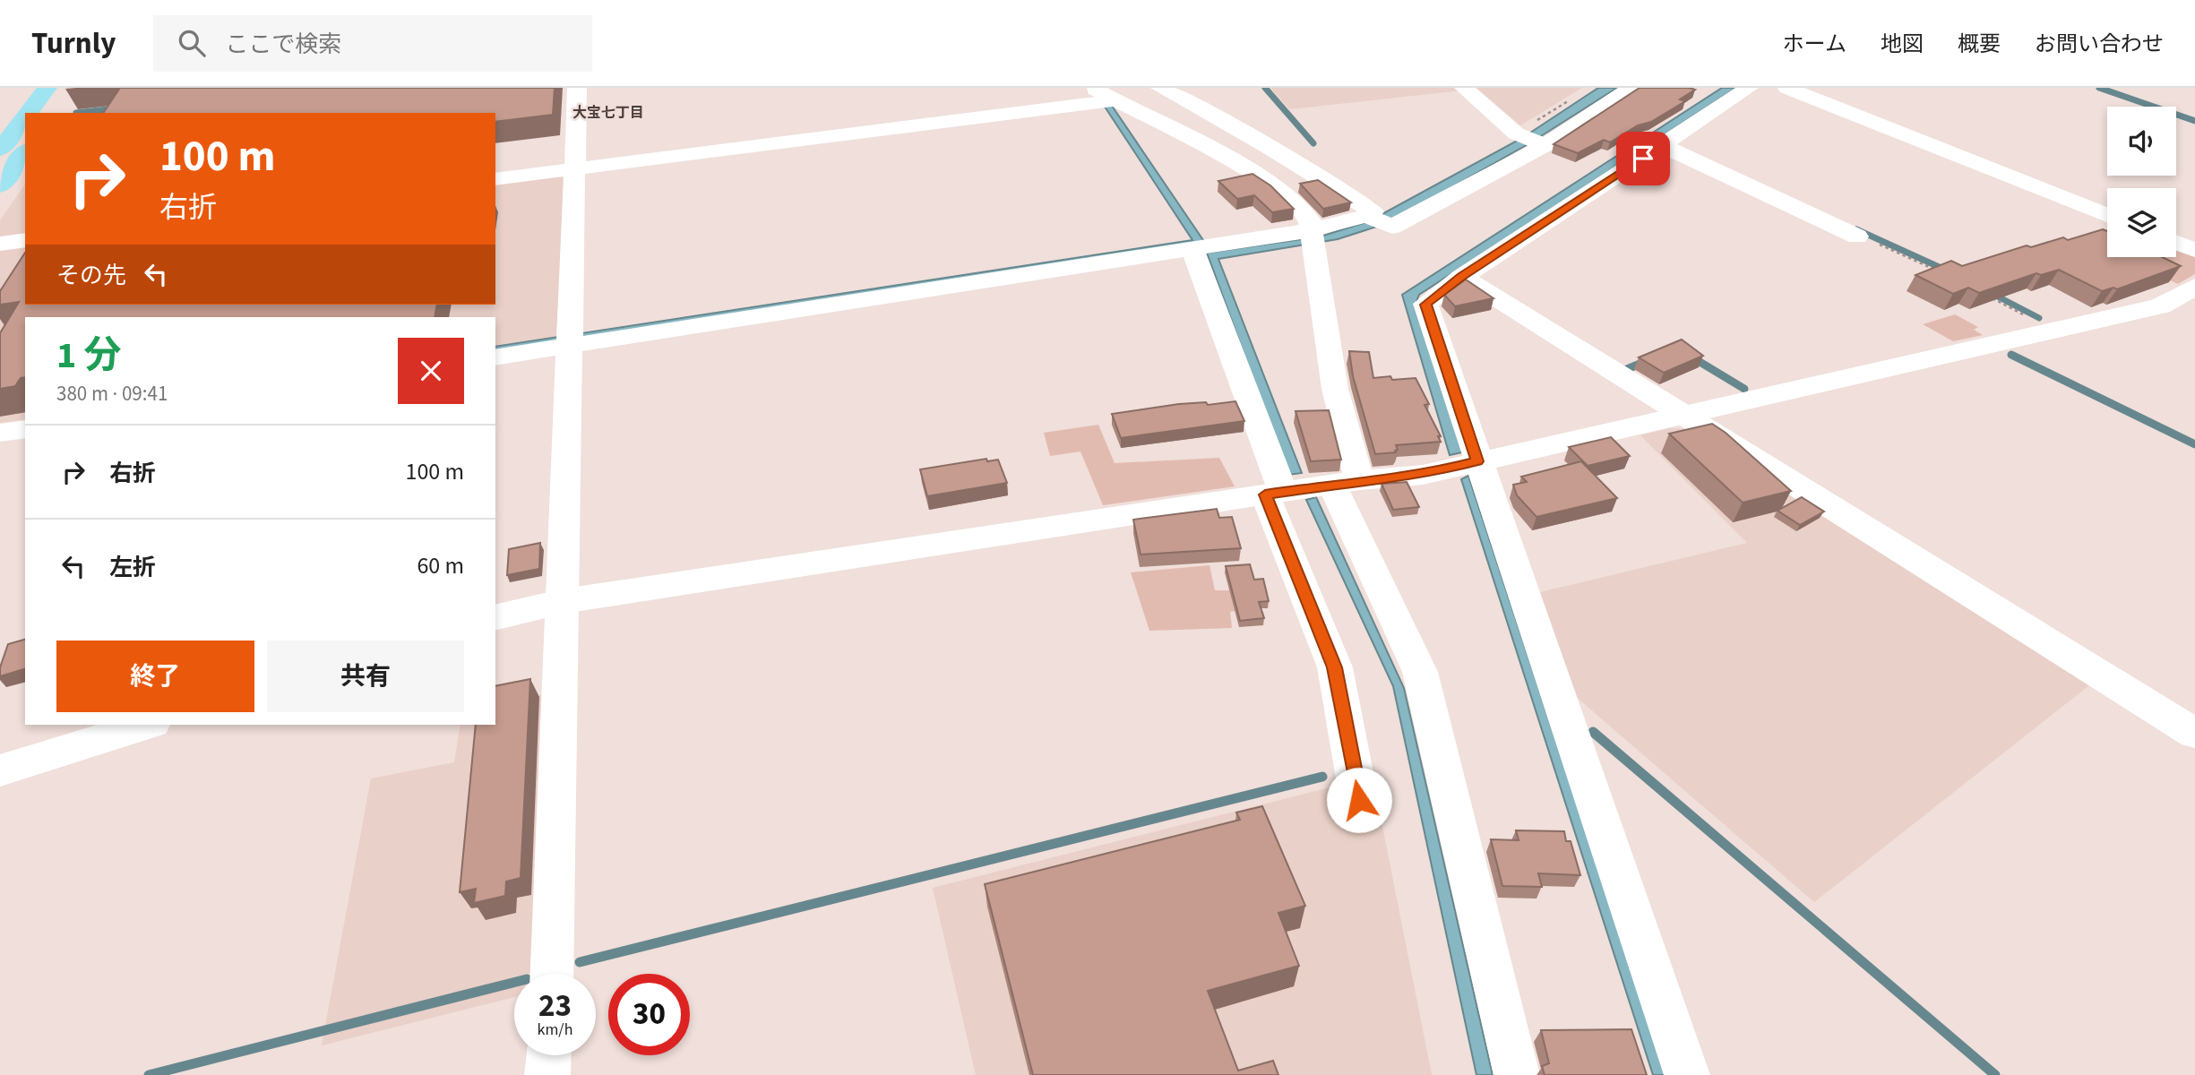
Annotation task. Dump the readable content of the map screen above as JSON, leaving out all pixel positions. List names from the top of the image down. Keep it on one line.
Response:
{"districts":["大宝七丁目"],"page":{"header":"Turnly","search":"ここで検索","nav":["ホーム","地図","概要","お問い合わせ"],"turn":["100 m","右折"],"then":"その先","heading":["1 分","380 m · 09:41"],"list":[{"name":"右折","value":"100 m"},{"name":"左折","value":"60 m"}],"buttons":["終了","共有"],"speed":"23 km/h","limit":"30"}}
